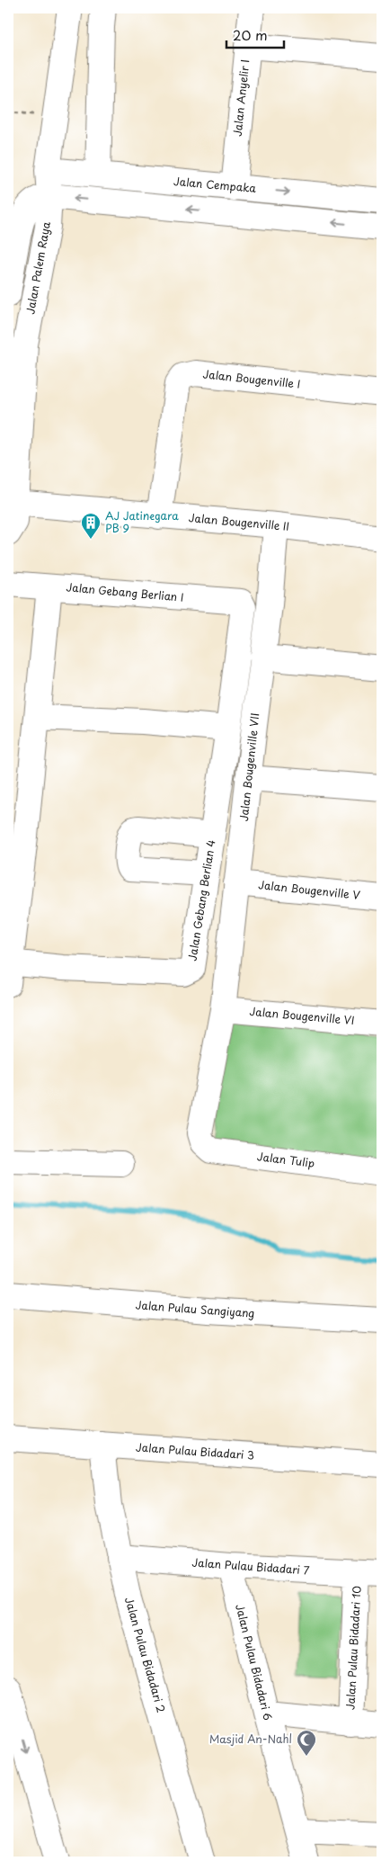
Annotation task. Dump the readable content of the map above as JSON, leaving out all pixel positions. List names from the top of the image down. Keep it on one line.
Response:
{"streets":{"street":["Jalan Anyelir I","Jalan Cempaka","Jalan Palem Raya","Jalan Bougenville I","Jalan Bougenville II","Jalan Gebang Berlian I","Jalan Bougenville VII","Jalan Bougenville V","Jalan Gebang Berlian 4","Jalan Bougenville VI","Jalan Tulip","Jalan Pulau Sangiyang","Jalan Pulau Bidadari 3","Jalan Pulau Bidadari 7","Jalan Pulau Bidadari 10","Jalan Pulau Bidadari 2","Jalan Pulau Bidadari 6"]},"crossings":[["Jalan Anyelir I","Jalan Cempaka"],["Jalan Cempaka","Jalan Palem Raya"],["Jalan Palem Raya","Jalan Bougenville II"],["Jalan Bougenville I","Jalan Bougenville II"],["Jalan Bougenville II","Jalan Bougenville VII"],["Jalan Gebang Berlian I","Jalan Gebang Berlian 4"],["Jalan Bougenville VII","Jalan Bougenville V"],["Jalan Bougenville VII","Jalan Bougenville VI"],["Jalan Bougenville VII","Jalan Tulip"],["Jalan Pulau Bidadari 3","Jalan Pulau Bidadari 2"],["Jalan Pulau Bidadari 7","Jalan Pulau Bidadari 10"],["Jalan Pulau Bidadari 7","Jalan Pulau Bidadari 2"],["Jalan Pulau Bidadari 7","Jalan Pulau Bidadari 6"]],"places":{"building":["AJ Jatinegara PB 9"],"mosque":["Masjid An-Nahl"]},"scale_bar":"20 m"}
